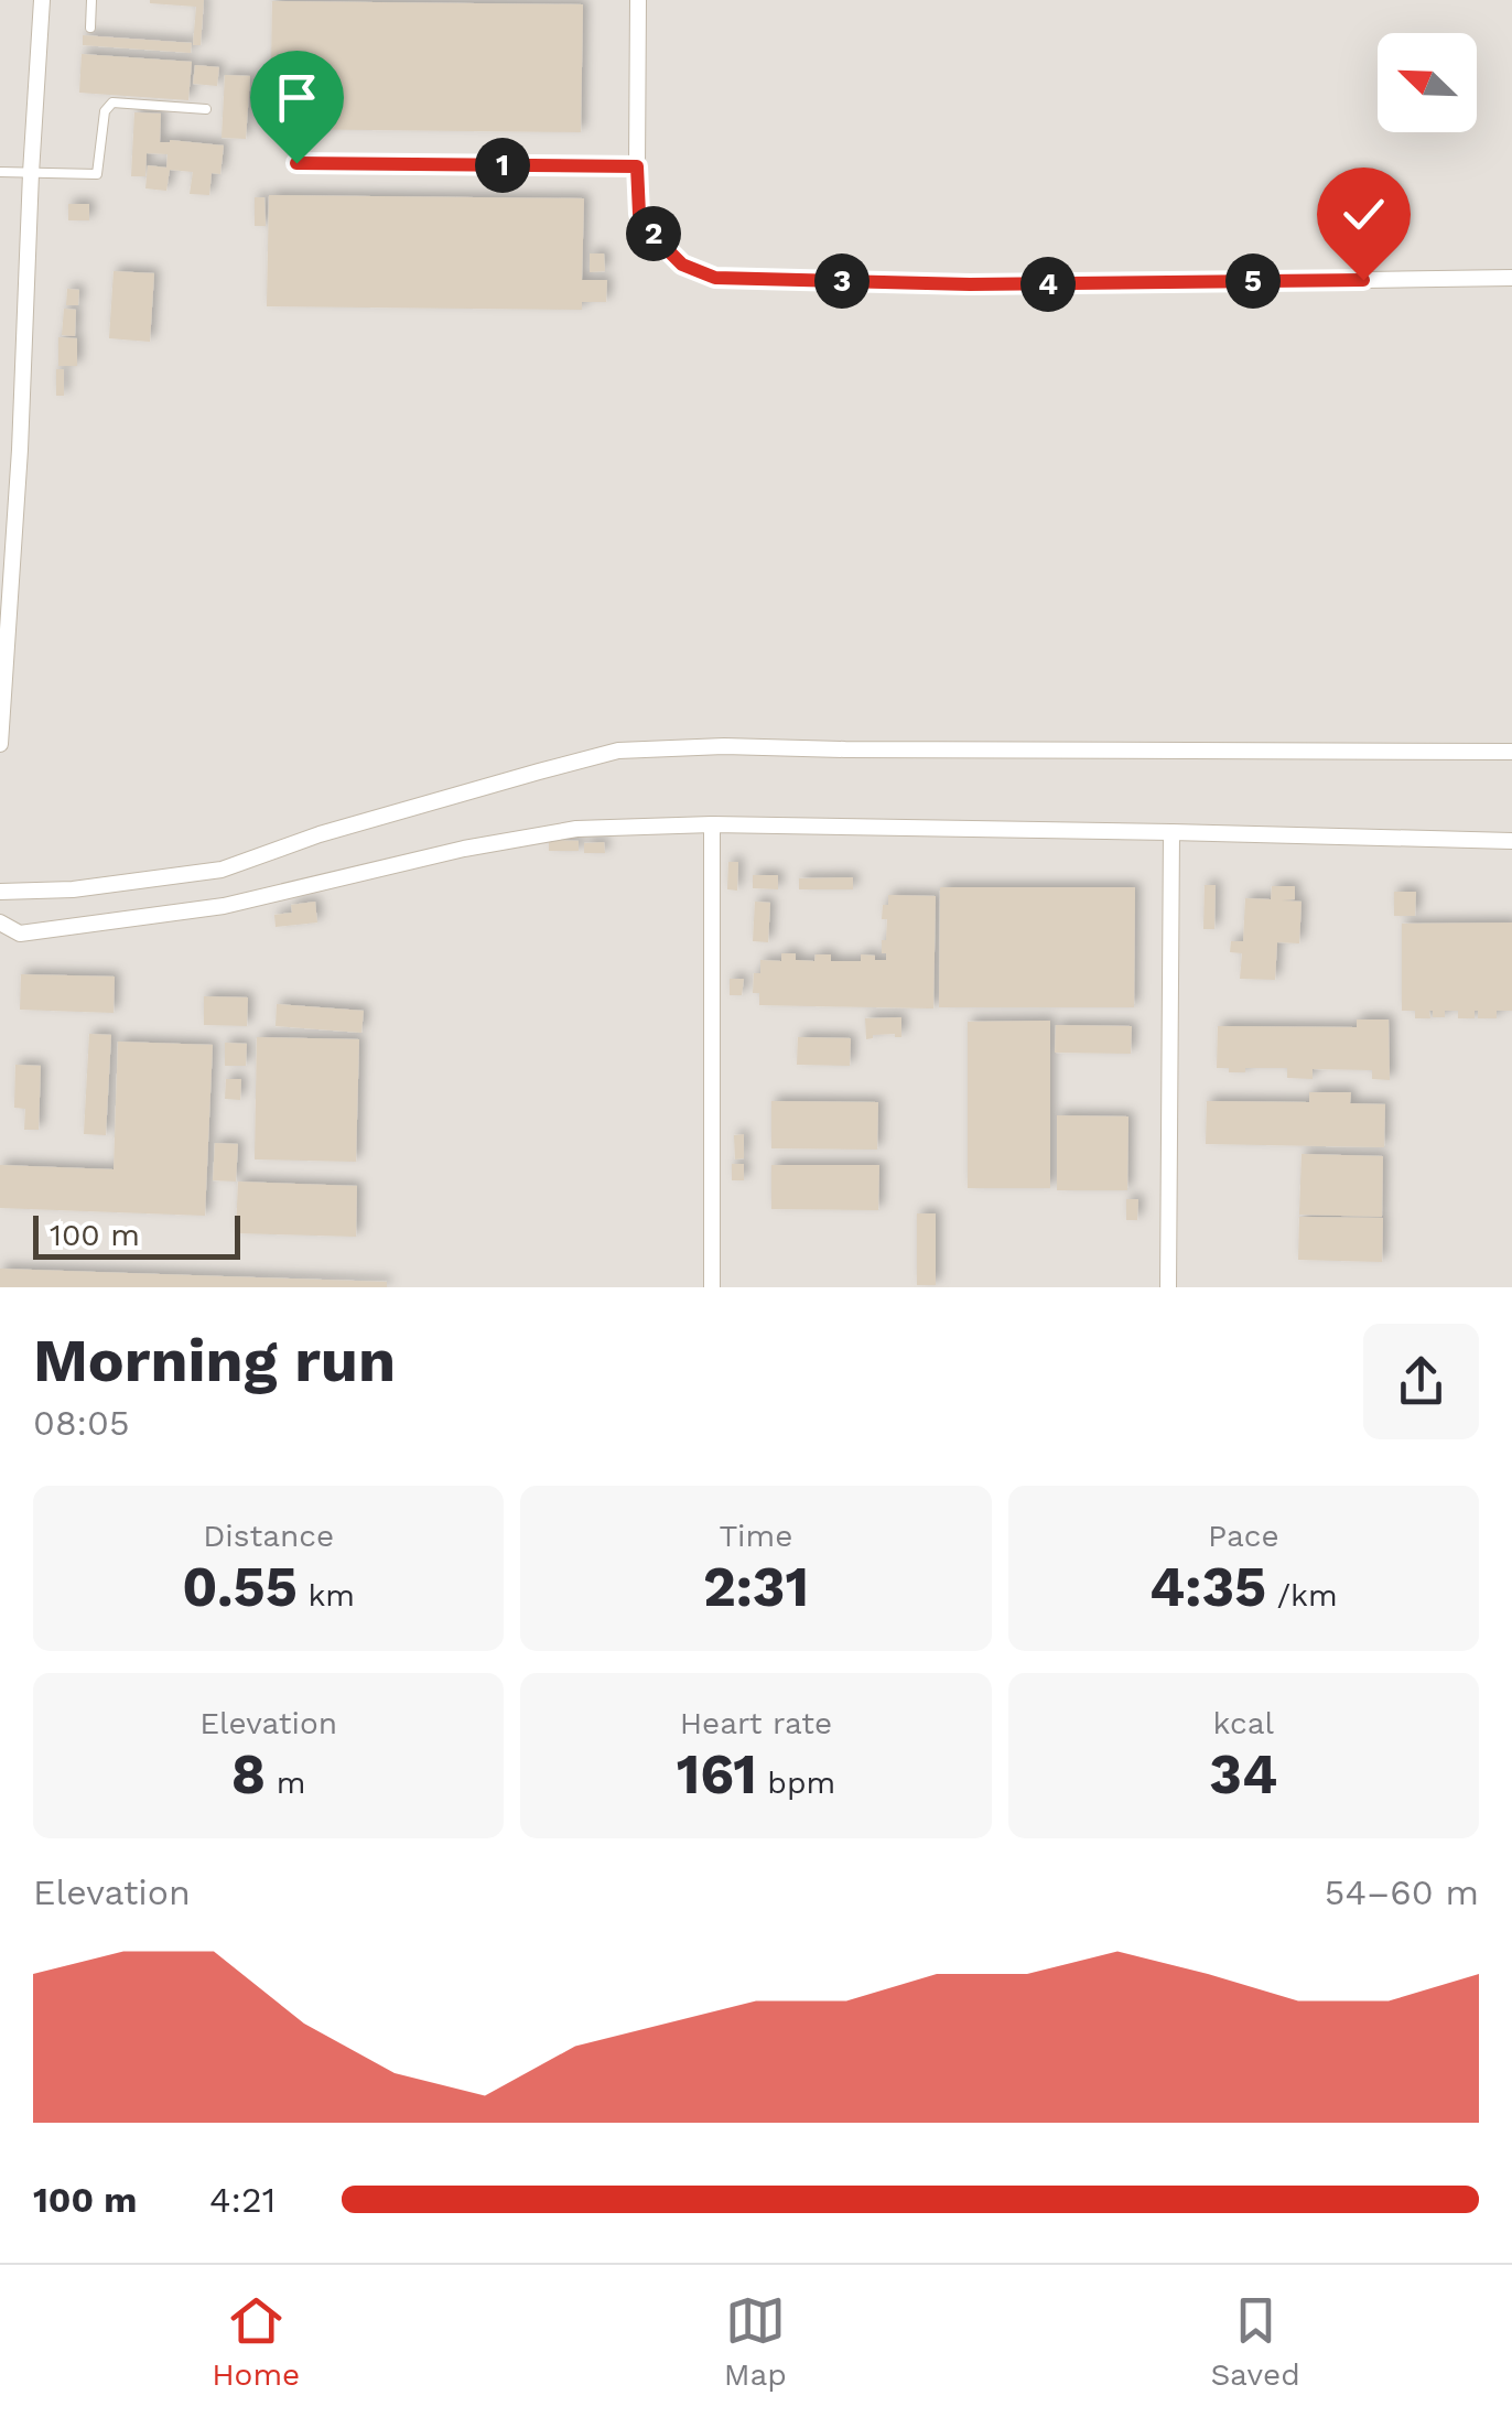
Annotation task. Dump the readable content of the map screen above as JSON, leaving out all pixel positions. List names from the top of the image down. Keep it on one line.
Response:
{"scale_bar":"100 m","north":"top left","page":{"pins":["1","2","3","5","4"],"scale":"100 m","heading":["Morning run","08:05"],"stats":[["Distance","0.55 km"],["Time","2:31"],["Pace","4:35 /km"],["Elevation","8 m"],["Heart rate","161 bpm"],["kcal","34"]],"chart":["Elevation","54–60 m"],"list":[{"name":"100 m","note":"4:21"}],"tabs":["Home","Map","Saved"]}}
